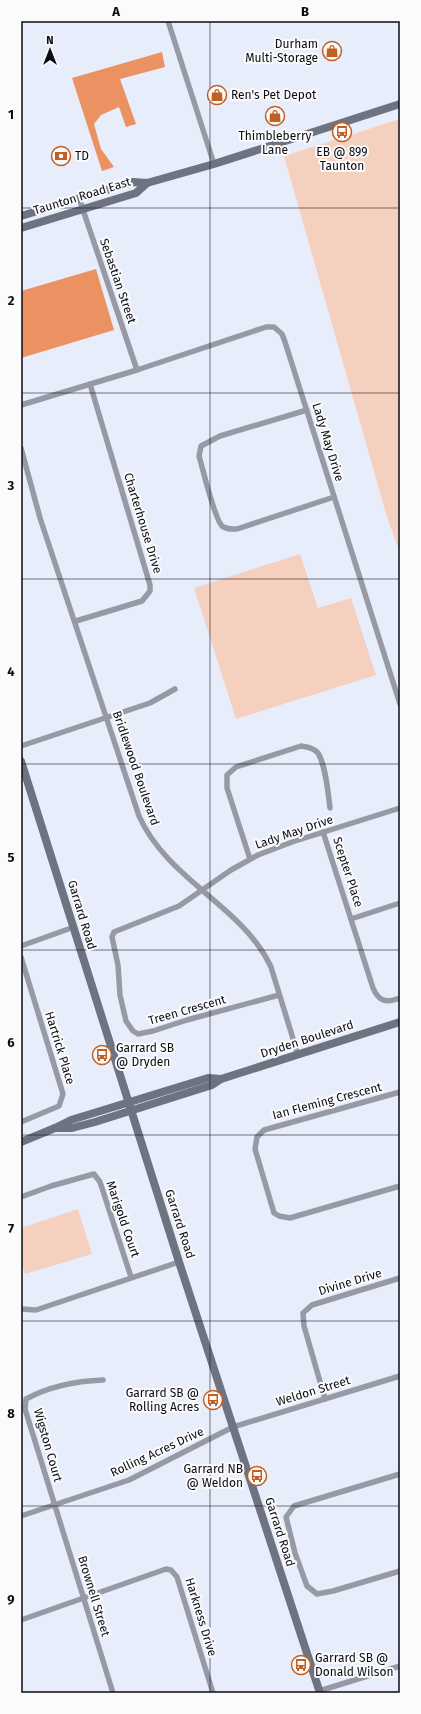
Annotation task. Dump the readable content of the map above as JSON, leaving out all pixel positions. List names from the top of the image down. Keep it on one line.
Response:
{"streets":{"street":["Taunton Road East","Sebastian Street","Lady May Drive","Charterhouse Drive","Bridlewood Boulevard","Scepter Place","Garrard Road","Treen Crescent","Dryden Boulevard","Hartrick Place","Ian Fleming Crescent","Marigold Court","Divine Drive","Weldon Street","Wigston Court","Rolling Acres Drive","Brownell Street","Harkness Drive"]},"crossings":[["Taunton Road East","Sebastian Street"],["Sebastian Street","Lady May Drive"],["Lady May Drive","Bridlewood Boulevard"],["Lady May Drive","Scepter Place"],["Lady May Drive","Treen Crescent"],["Charterhouse Drive","Bridlewood Boulevard"],["Bridlewood Boulevard","Treen Crescent"],["Bridlewood Boulevard","Dryden Boulevard"],["Garrard Road","Dryden Boulevard"],["Garrard Road","Marigold Court"],["Garrard Road","Weldon Street"],["Garrard Road","Rolling Acres Drive"],["Divine Drive","Weldon Street"],["Weldon Street","Rolling Acres Drive"],["Wigston Court","Rolling Acres Drive"],["Wigston Court","Brownell Street"],["Rolling Acres Drive","Brownell Street"],["Brownell Street","Harkness Drive"]],"places":{"shop":["Durham Multi-Storage","Ren's Pet Depot","Thimbleberry Lane"],"bus stop":["EB @ 899 Taunton","Garrard SB @ Dryden","Garrard SB @ Rolling Acres","Garrard NB @ Weldon","Garrard SB @ Donald Wilson"],"bank":["TD"]},"north":"top","grid":{"columns":["A","B"],"rows":["1","2","3","4","5","6","7","8","9"]}}
